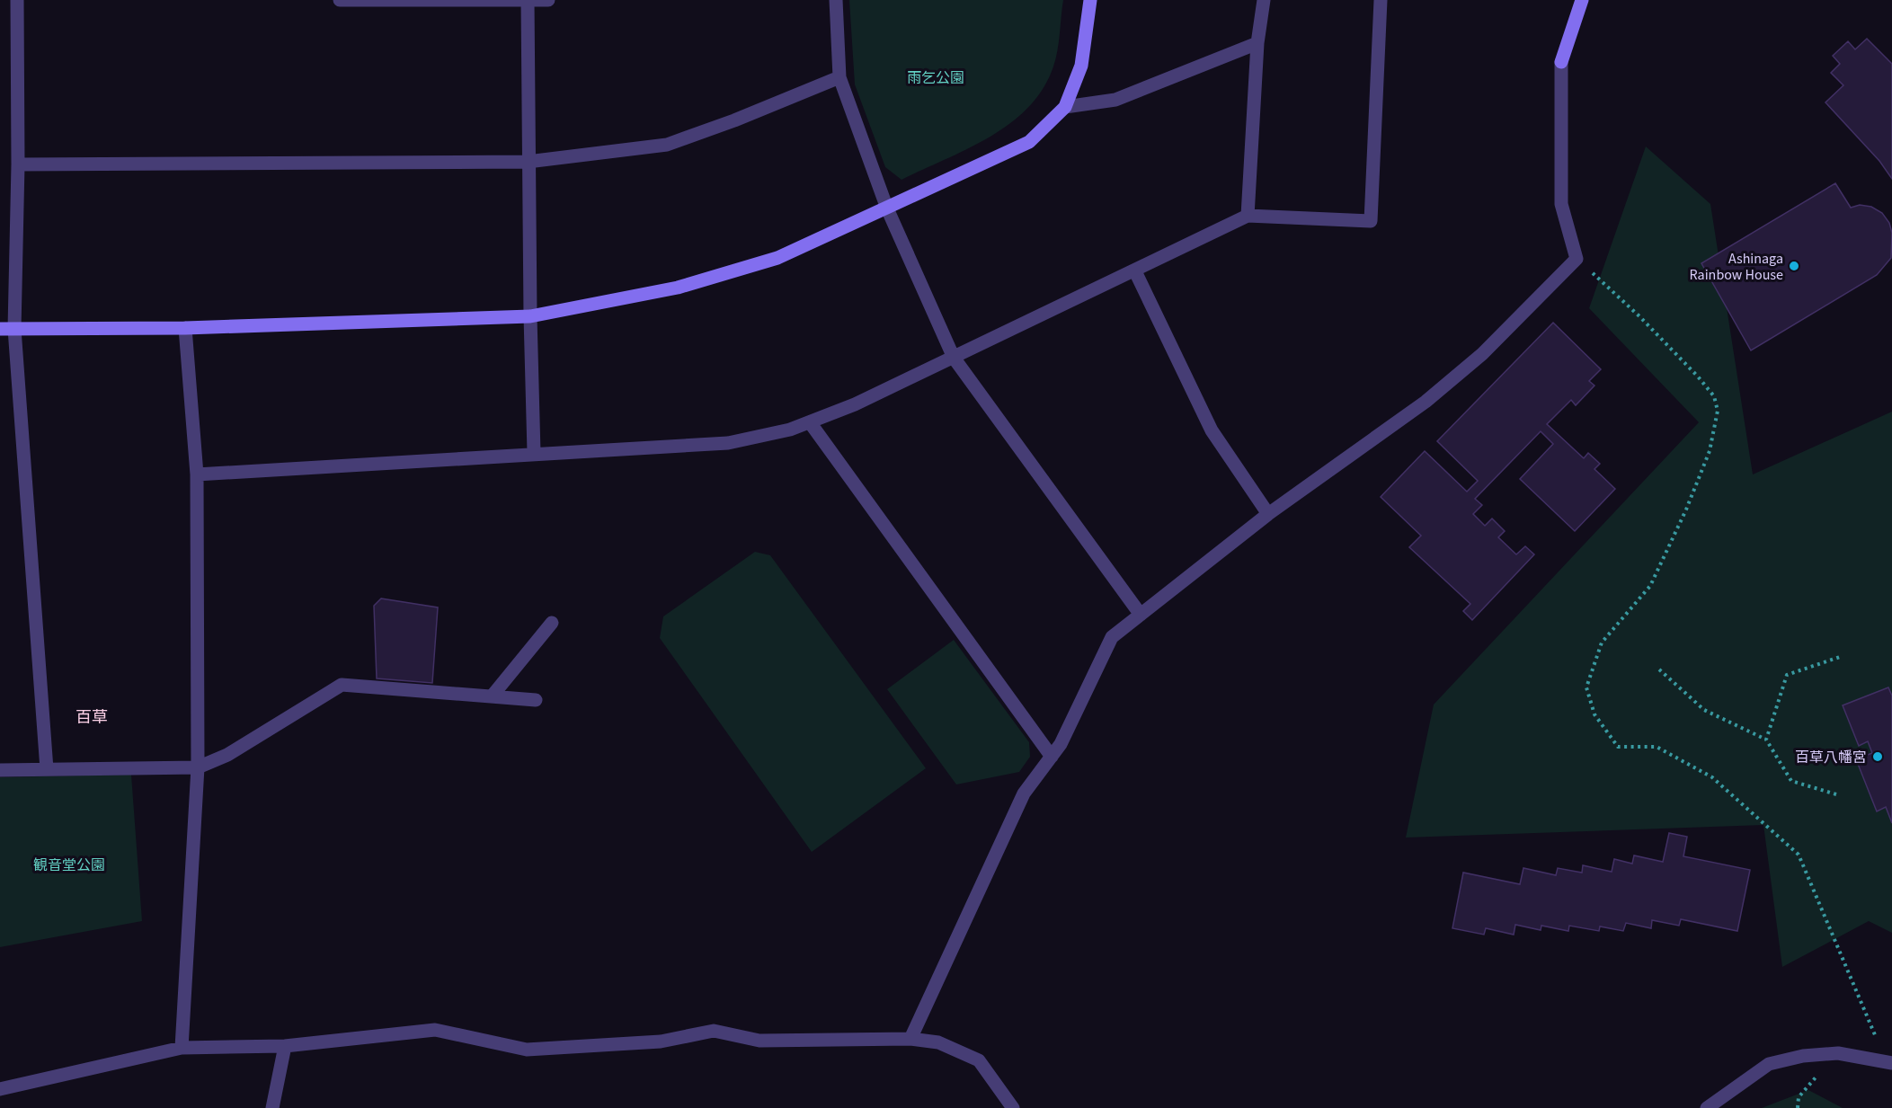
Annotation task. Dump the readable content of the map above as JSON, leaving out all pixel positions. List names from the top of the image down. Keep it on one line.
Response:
{"districts":["百草"],"parks":["雨乞公園","観音堂公園"],"places":["Ashinaga Rainbow House","百草八幡宮"]}
